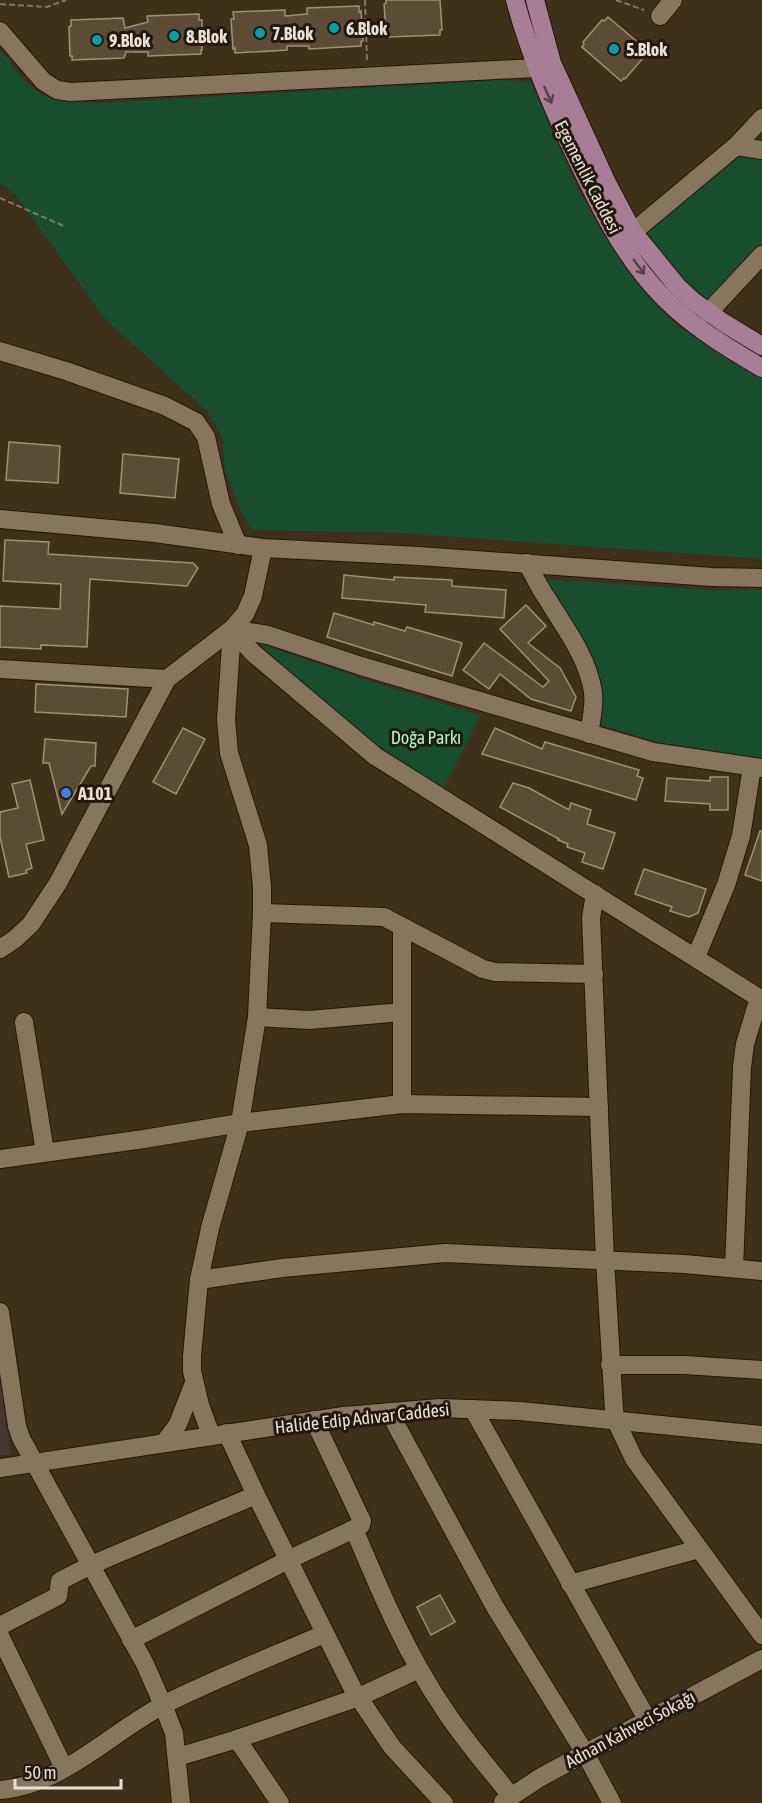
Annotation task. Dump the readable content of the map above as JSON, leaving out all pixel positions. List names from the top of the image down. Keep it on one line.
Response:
{"streets":{"main road":["Egemenlik Caddesi"],"street":["Halide Edip Adıvar Caddesi","Adnan Kahveci Sokağı"]},"parks":["Doğa Parkı"],"places":["6.Blok","7.Blok","8.Blok","9.Blok","5.Blok","A101"],"scale_bar":"50 m"}
